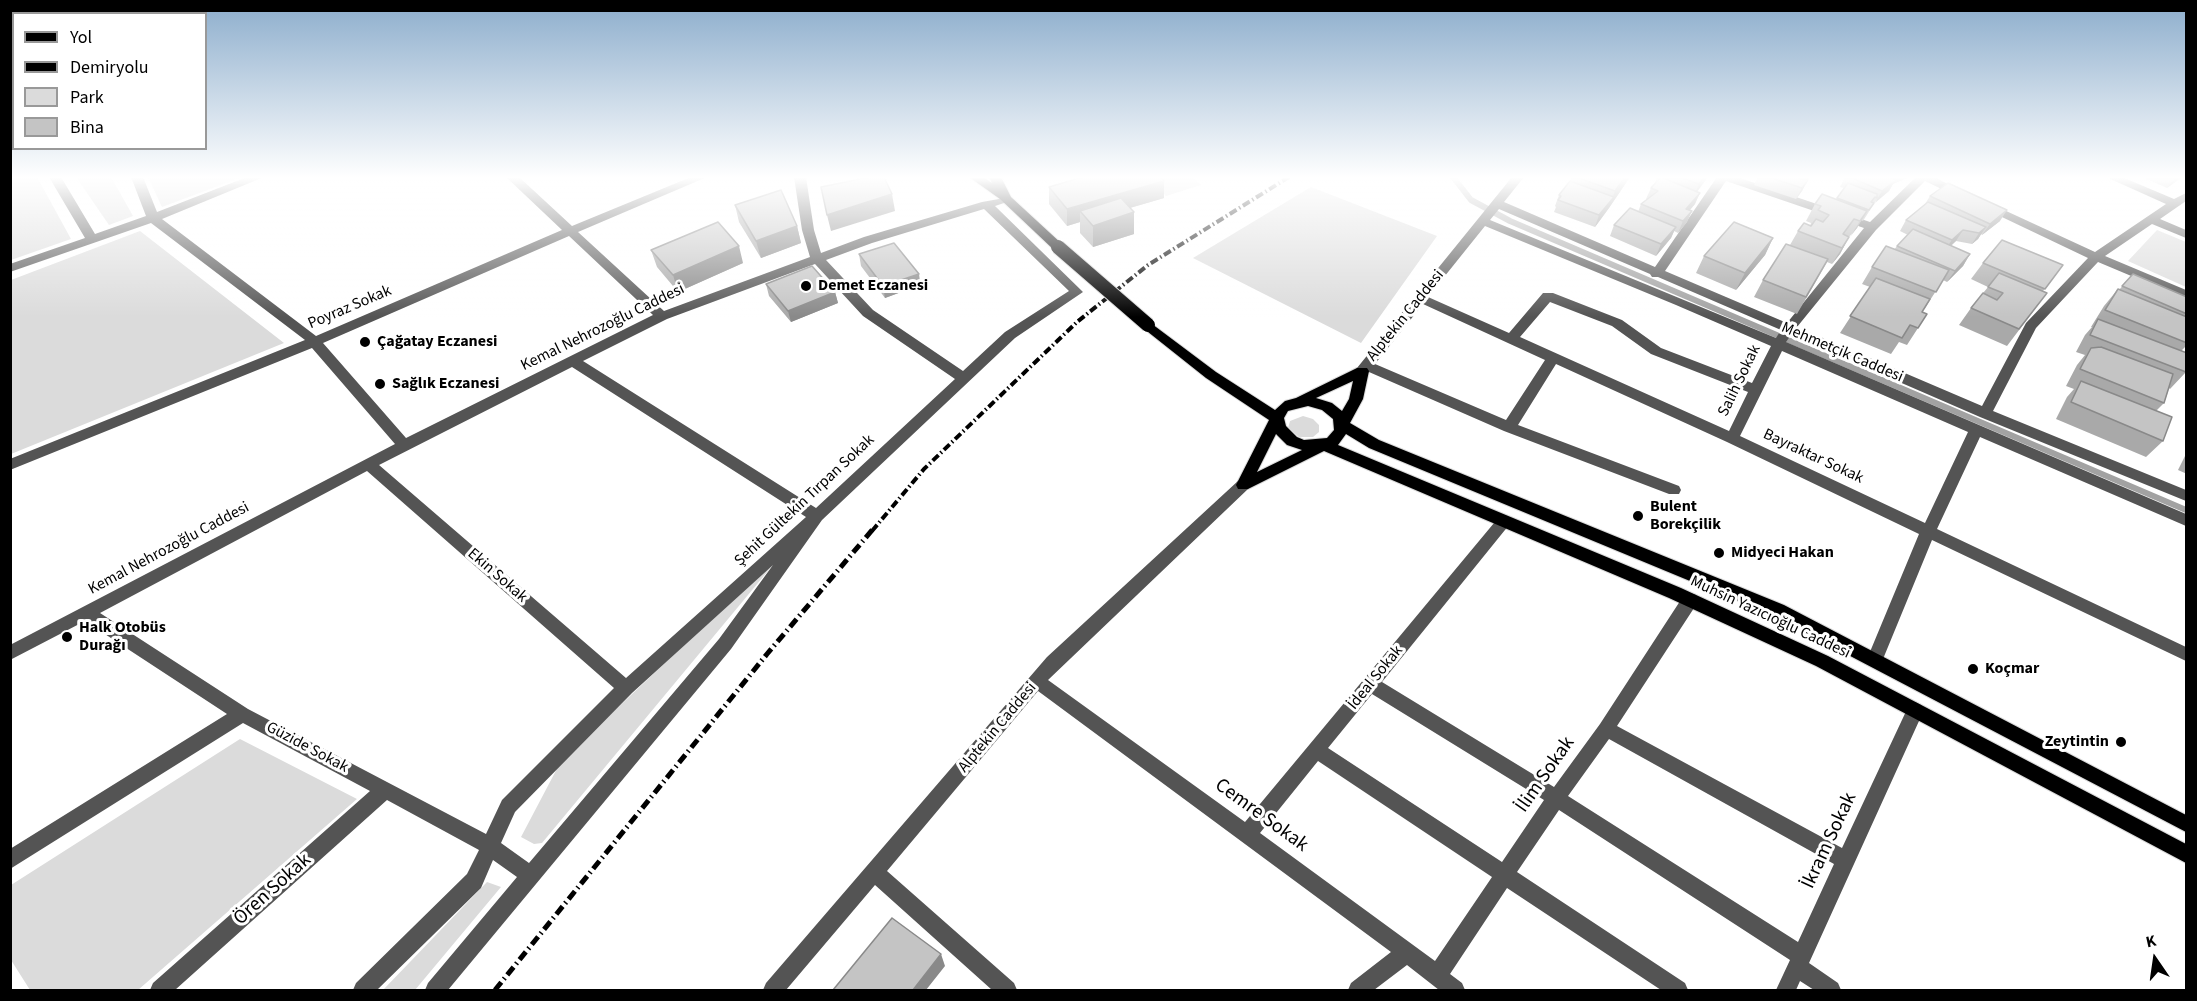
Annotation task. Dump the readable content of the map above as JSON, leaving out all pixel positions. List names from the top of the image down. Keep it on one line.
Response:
{"streets":{"main road":["Muhsin Yazıcıoğlu Caddesi"],"street":["Poyraz Sokak","Alptekin Caddesi","Kemal Nehrozoğlu Caddesi","Mehmetçik Caddesi","Salih Sokak","Bayraktar Sokak","Şehit Gültekin Tırpan Sokak","Ekin Sokak","İdeal Sokak","Güzide Sokak","İlim Sokak","Cemre Sokak","İkram Sokak","Ören Sokak"]},"crossings":[["Alptekin Caddesi","Bayraktar Sokak"],["Alptekin Caddesi","Cemre Sokak"],["Kemal Nehrozoğlu Caddesi","Ekin Sokak"],["Kemal Nehrozoğlu Caddesi","Güzide Sokak"],["Mehmetçik Caddesi","Salih Sokak"],["Salih Sokak","Bayraktar Sokak"],["Şehit Gültekin Tırpan Sokak","Ekin Sokak"],["Şehit Gültekin Tırpan Sokak","Güzide Sokak"],["Muhsin Yazıcıoğlu Caddesi","İdeal Sokak"],["Muhsin Yazıcıoğlu Caddesi","İlim Sokak"],["Muhsin Yazıcıoğlu Caddesi","İkram Sokak"],["İdeal Sokak","Cemre Sokak"],["Güzide Sokak","Ören Sokak"],["İlim Sokak","Cemre Sokak"]],"places":["Demet Eczanesi","Çağatay Eczanesi","Sağlık Eczanesi","Bulent Borekçilik","Midyeci Hakan","Halk Otobüs Durağı","Koçmar","Zeytintin"],"legend":["Yol","Demiryolu","Park","Bina"],"north":"top"}
